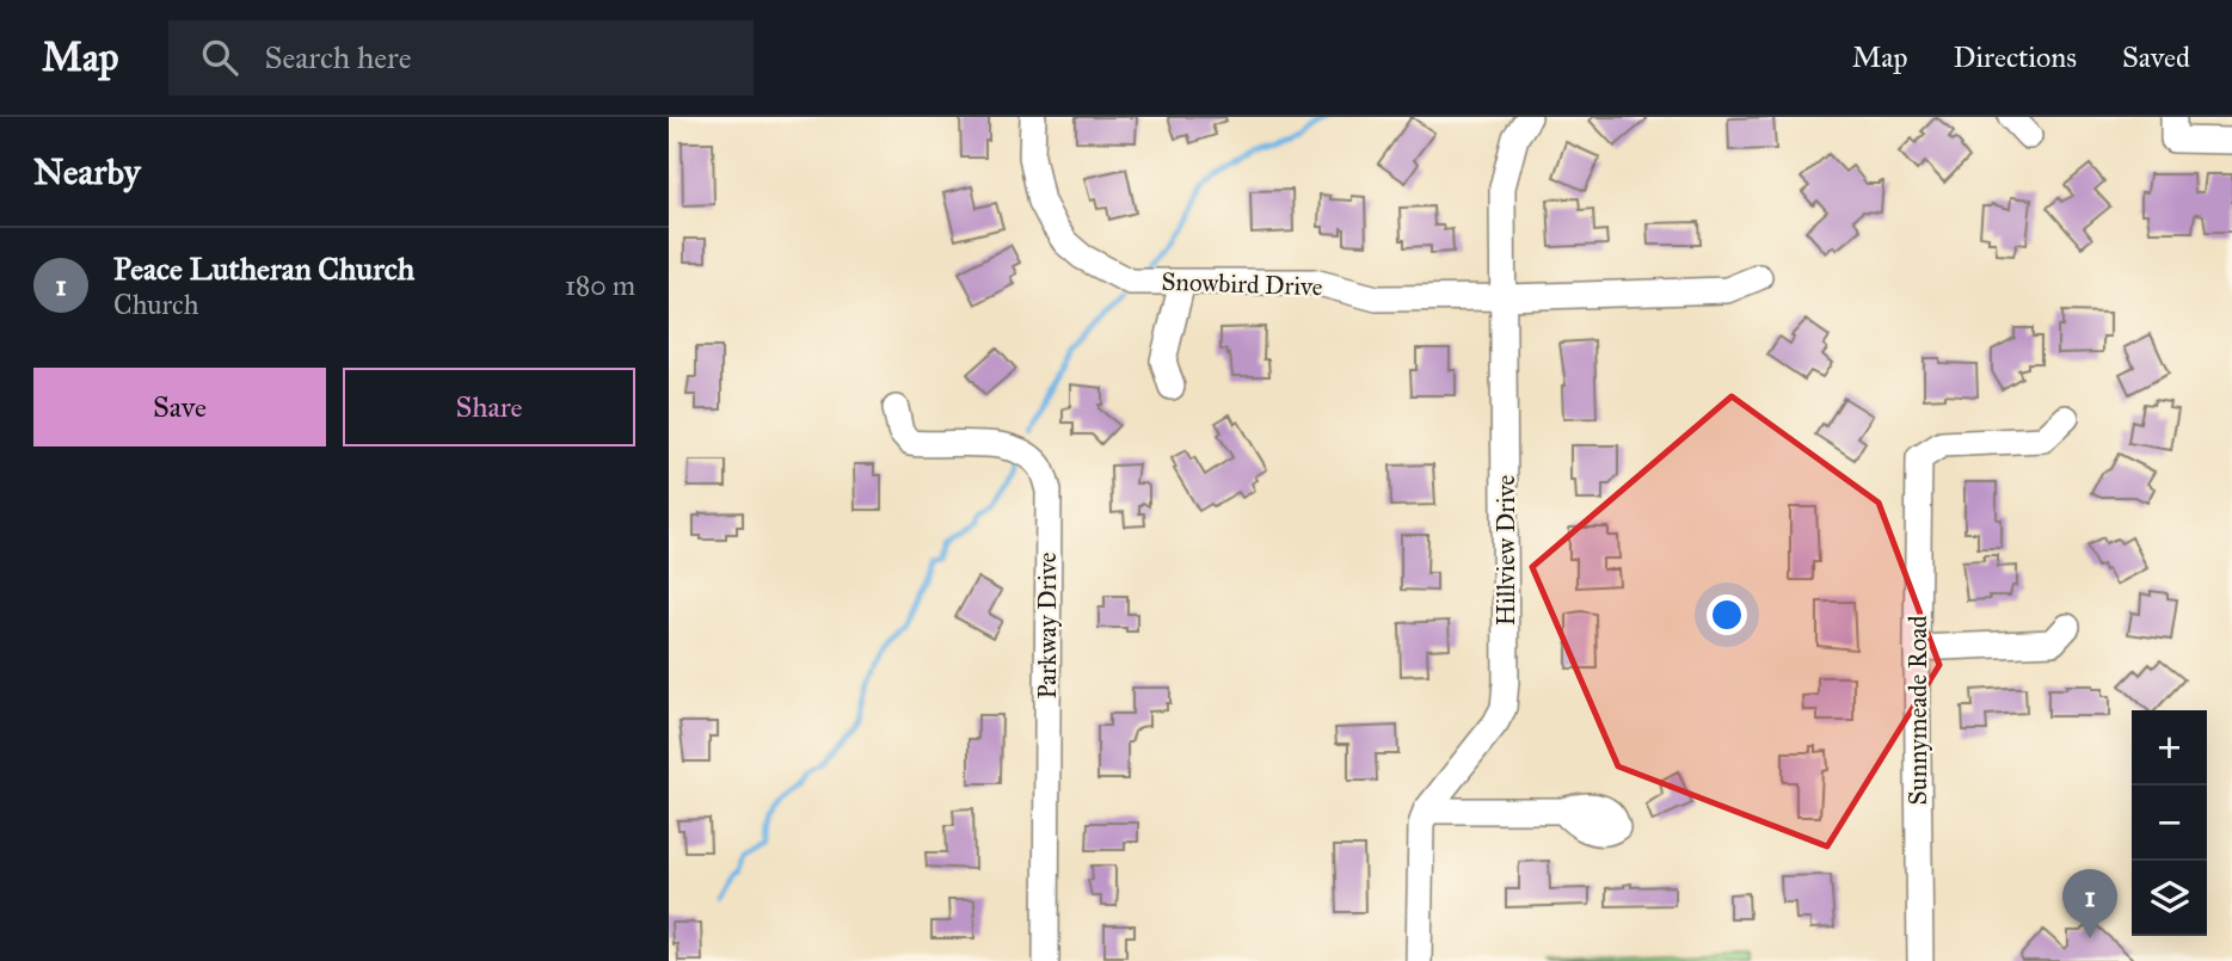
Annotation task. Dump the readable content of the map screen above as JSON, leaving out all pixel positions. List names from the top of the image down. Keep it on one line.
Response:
{"streets":{"street":["Snowbird Drive","Hillview Drive","Parkway Drive","Sunnymeade Road"]},"crossings":[["Snowbird Drive","Hillview Drive"]],"page":{"header":"Map","search":"Search here","nav":["Map","Directions","Saved"],"heading":"Nearby","list":[{"mark":"1","name":"Peace Lutheran Church","note":"Church","value":"180 m"}],"buttons":["Save","Share"],"map_buttons":["+","−"],"pins":"1"}}
